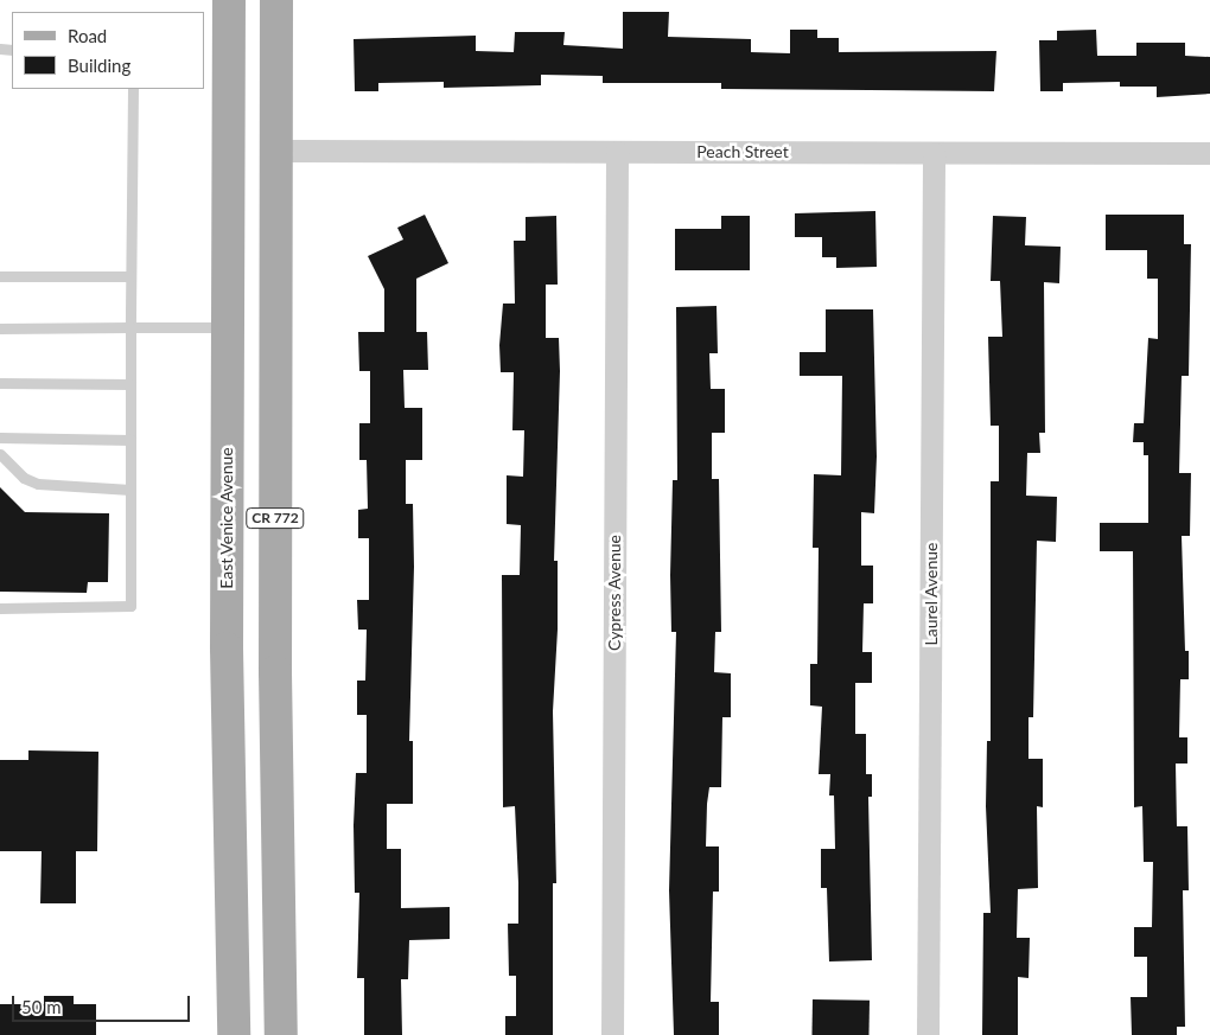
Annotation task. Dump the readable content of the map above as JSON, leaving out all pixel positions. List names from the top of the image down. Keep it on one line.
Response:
{"streets":{"main road":["East Venice Avenue","CR 772"],"street":["Peach Street","Cypress Avenue","Laurel Avenue"]},"crossings":[["Peach Street","CR 772"],["Peach Street","Cypress Avenue"],["Peach Street","Laurel Avenue"]],"legend":["Road","Building"],"scale_bar":"50 m"}
